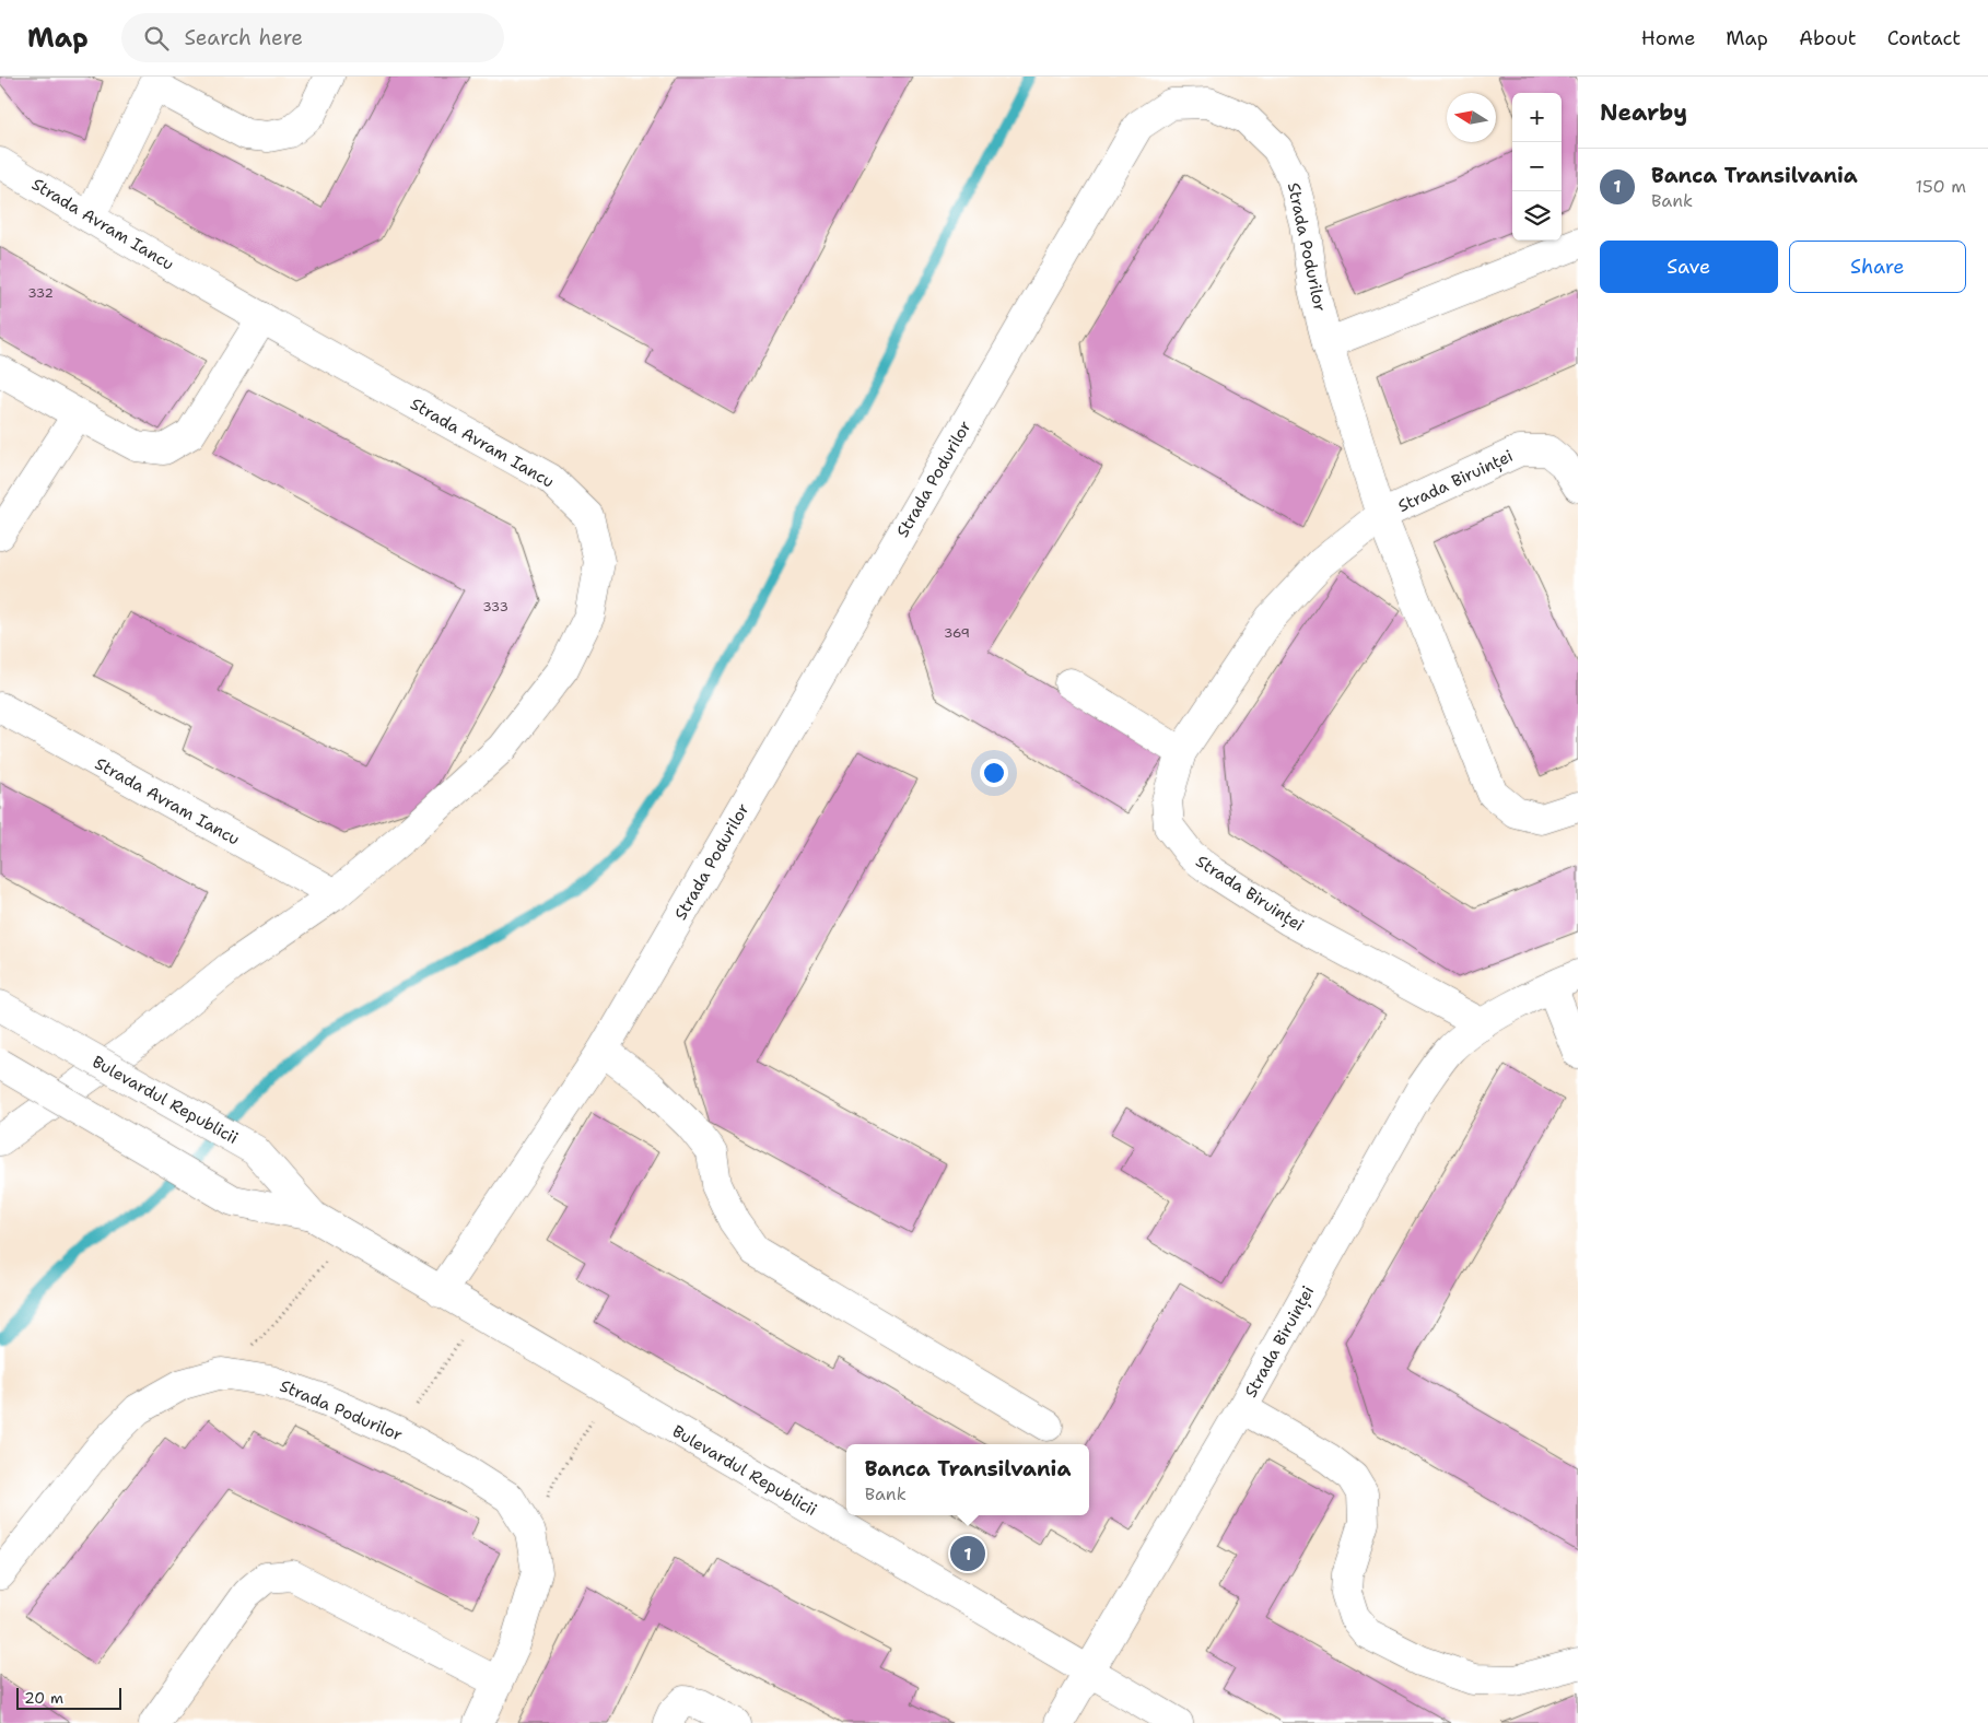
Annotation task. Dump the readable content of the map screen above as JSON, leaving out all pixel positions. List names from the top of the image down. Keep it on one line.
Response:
{"streets":{"street":["Strada Avram Iancu","Strada Podurilor","Strada Biruinței","Bulevardul Republicii"]},"crossings":[["Strada Podurilor","Strada Biruinței"],["Strada Podurilor","Bulevardul Republicii"],["Strada Biruinței","Bulevardul Republicii"]],"house_numbers":["332","333","369"],"scale_bar":"20 m","north":"left","page":{"header":"Map","search":"Search here","nav":["Home","Map","About","Contact"],"heading":"Nearby","map_buttons":["+","−"],"list":[{"mark":"1","name":"Banca Transilvania","note":"Bank","value":"150 m"}],"buttons":["Save","Share"],"popup":["Banca Transilvania","Bank"],"pins":"1","scale":"20 m"}}
